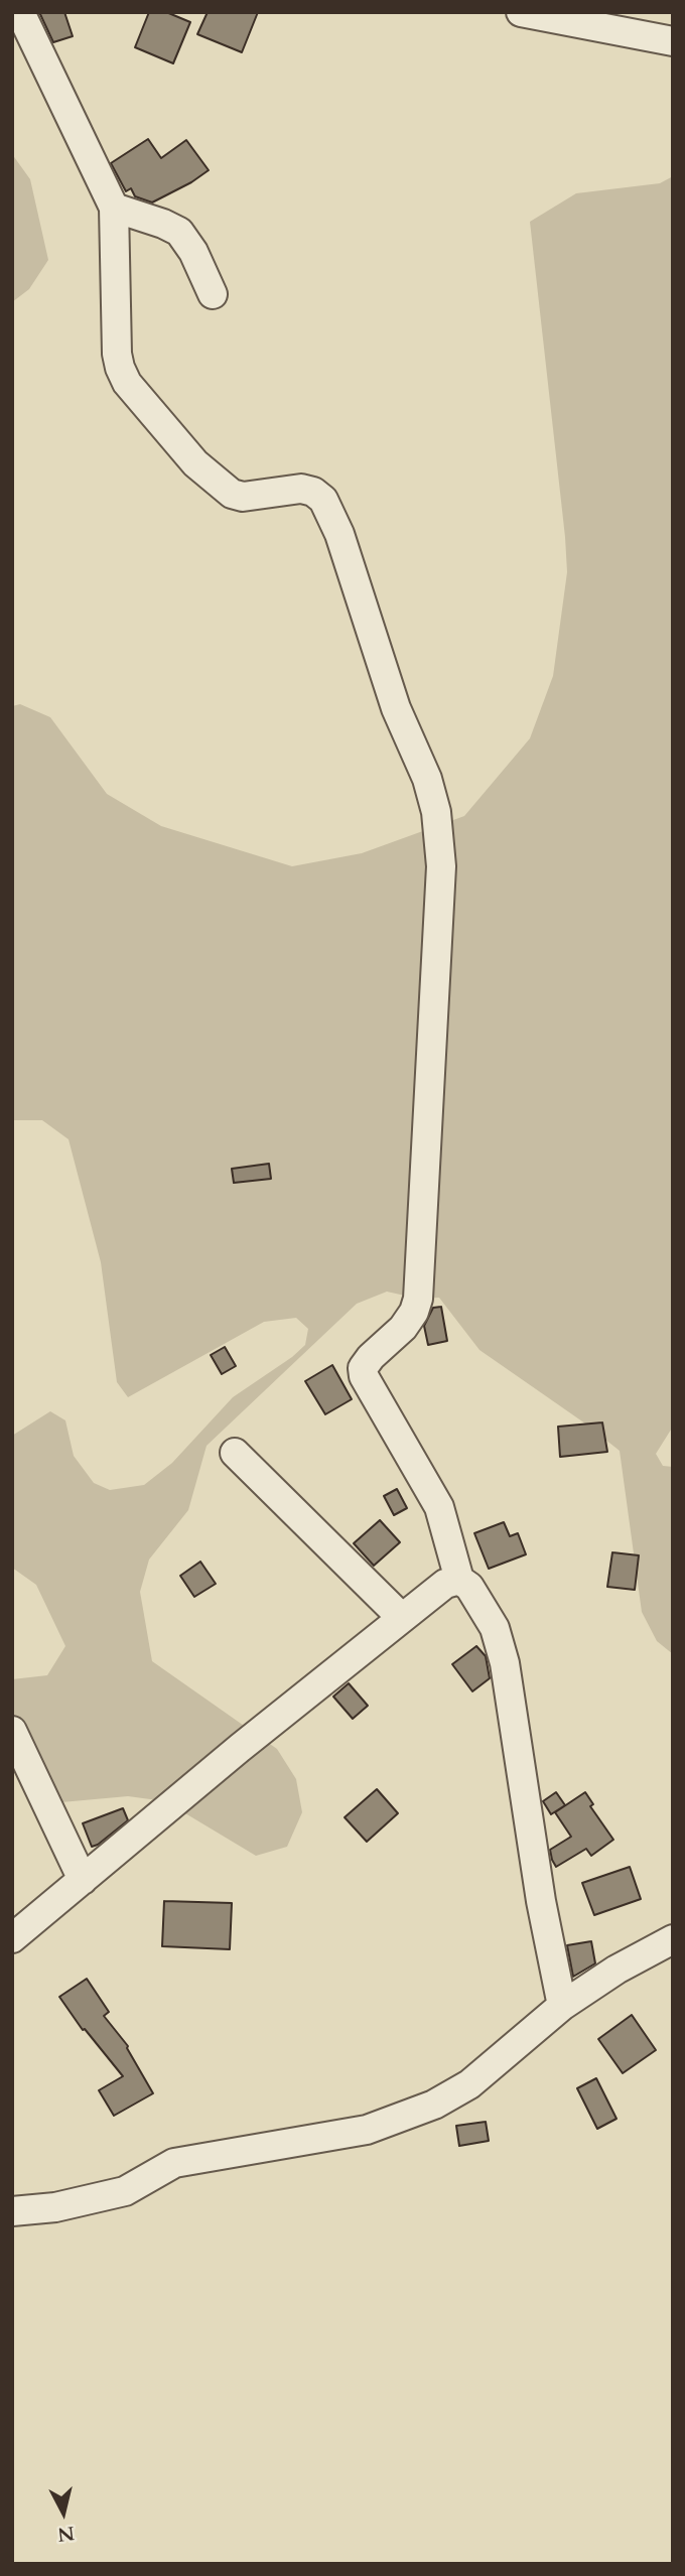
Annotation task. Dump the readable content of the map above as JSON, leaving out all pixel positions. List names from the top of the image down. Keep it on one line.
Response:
{"north":"bottom"}
